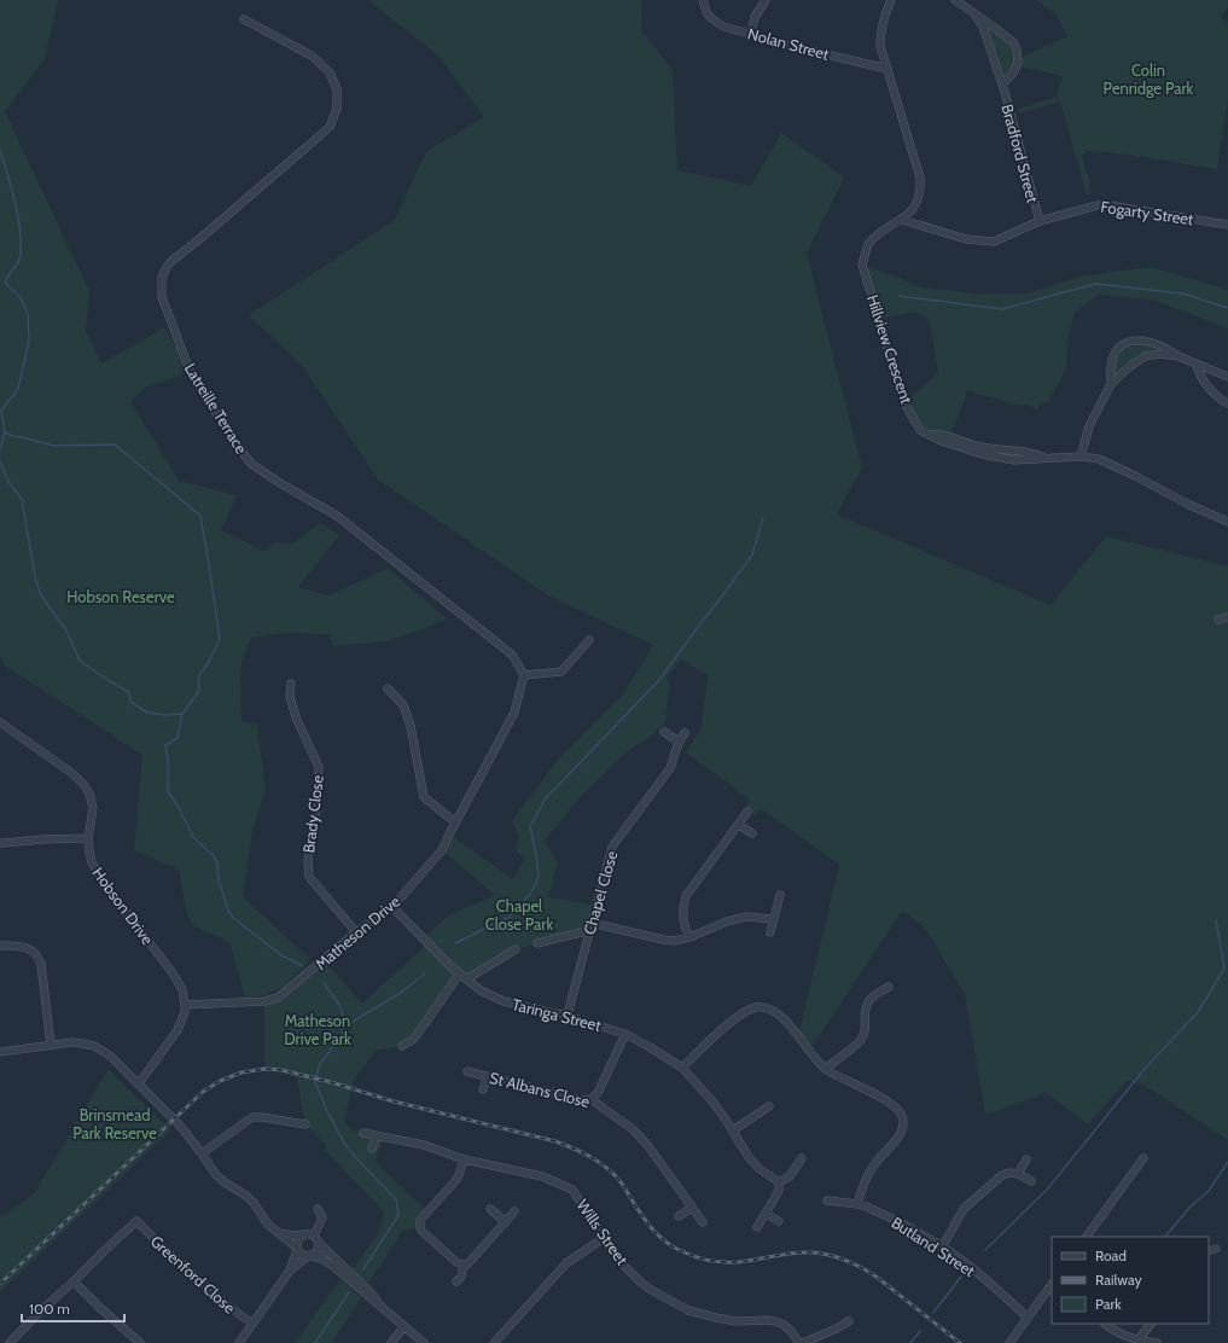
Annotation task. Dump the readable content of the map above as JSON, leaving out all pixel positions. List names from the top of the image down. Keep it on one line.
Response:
{"streets":{"street":["Nolan Street","Bradford Street","Fogarty Street","Hillview Crescent","Latreille Terrace","Brady Close","Chapel Close","Hobson Drive","Matheson Drive","Taringa Street","St Albans Close","Wills Street","Butland Street","Greenford Close"]},"crossings":[["Nolan Street","Hillview Crescent"],["Bradford Street","Fogarty Street"],["Fogarty Street","Hillview Crescent"],["Latreille Terrace","Matheson Drive"],["Brady Close","Matheson Drive"],["Chapel Close","Taringa Street"],["Hobson Drive","Matheson Drive"],["Matheson Drive","Taringa Street"]],"parks":["Colin Penridge Park","Hobson Reserve","Chapel Close Park","Matheson Drive Park","Brinsmead Park Reserve"],"legend":["Road","Railway","Park"],"scale_bar":"100 m"}
